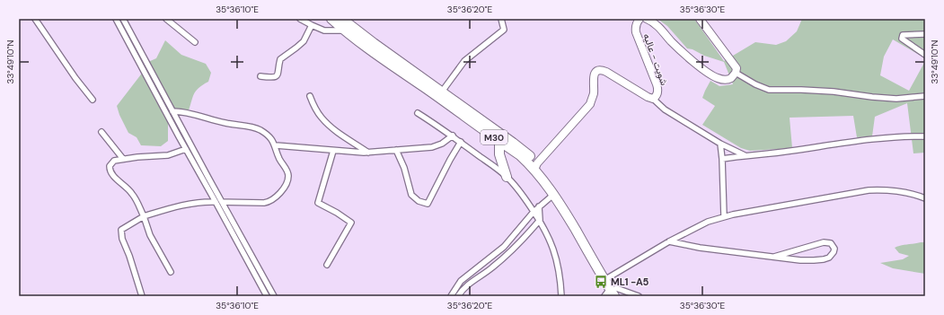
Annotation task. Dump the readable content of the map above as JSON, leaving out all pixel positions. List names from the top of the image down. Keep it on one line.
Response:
{"streets":{"highway":["M30"],"street":["شويت - عاليه"]},"crossings":[["شويت - عاليه","M30"]],"places":{"bus stop":["ML1 -A5"]},"coordinates":["35°36'10\"E","35°36'20\"E","35°36'30\"E","33°49'10\"N"]}
